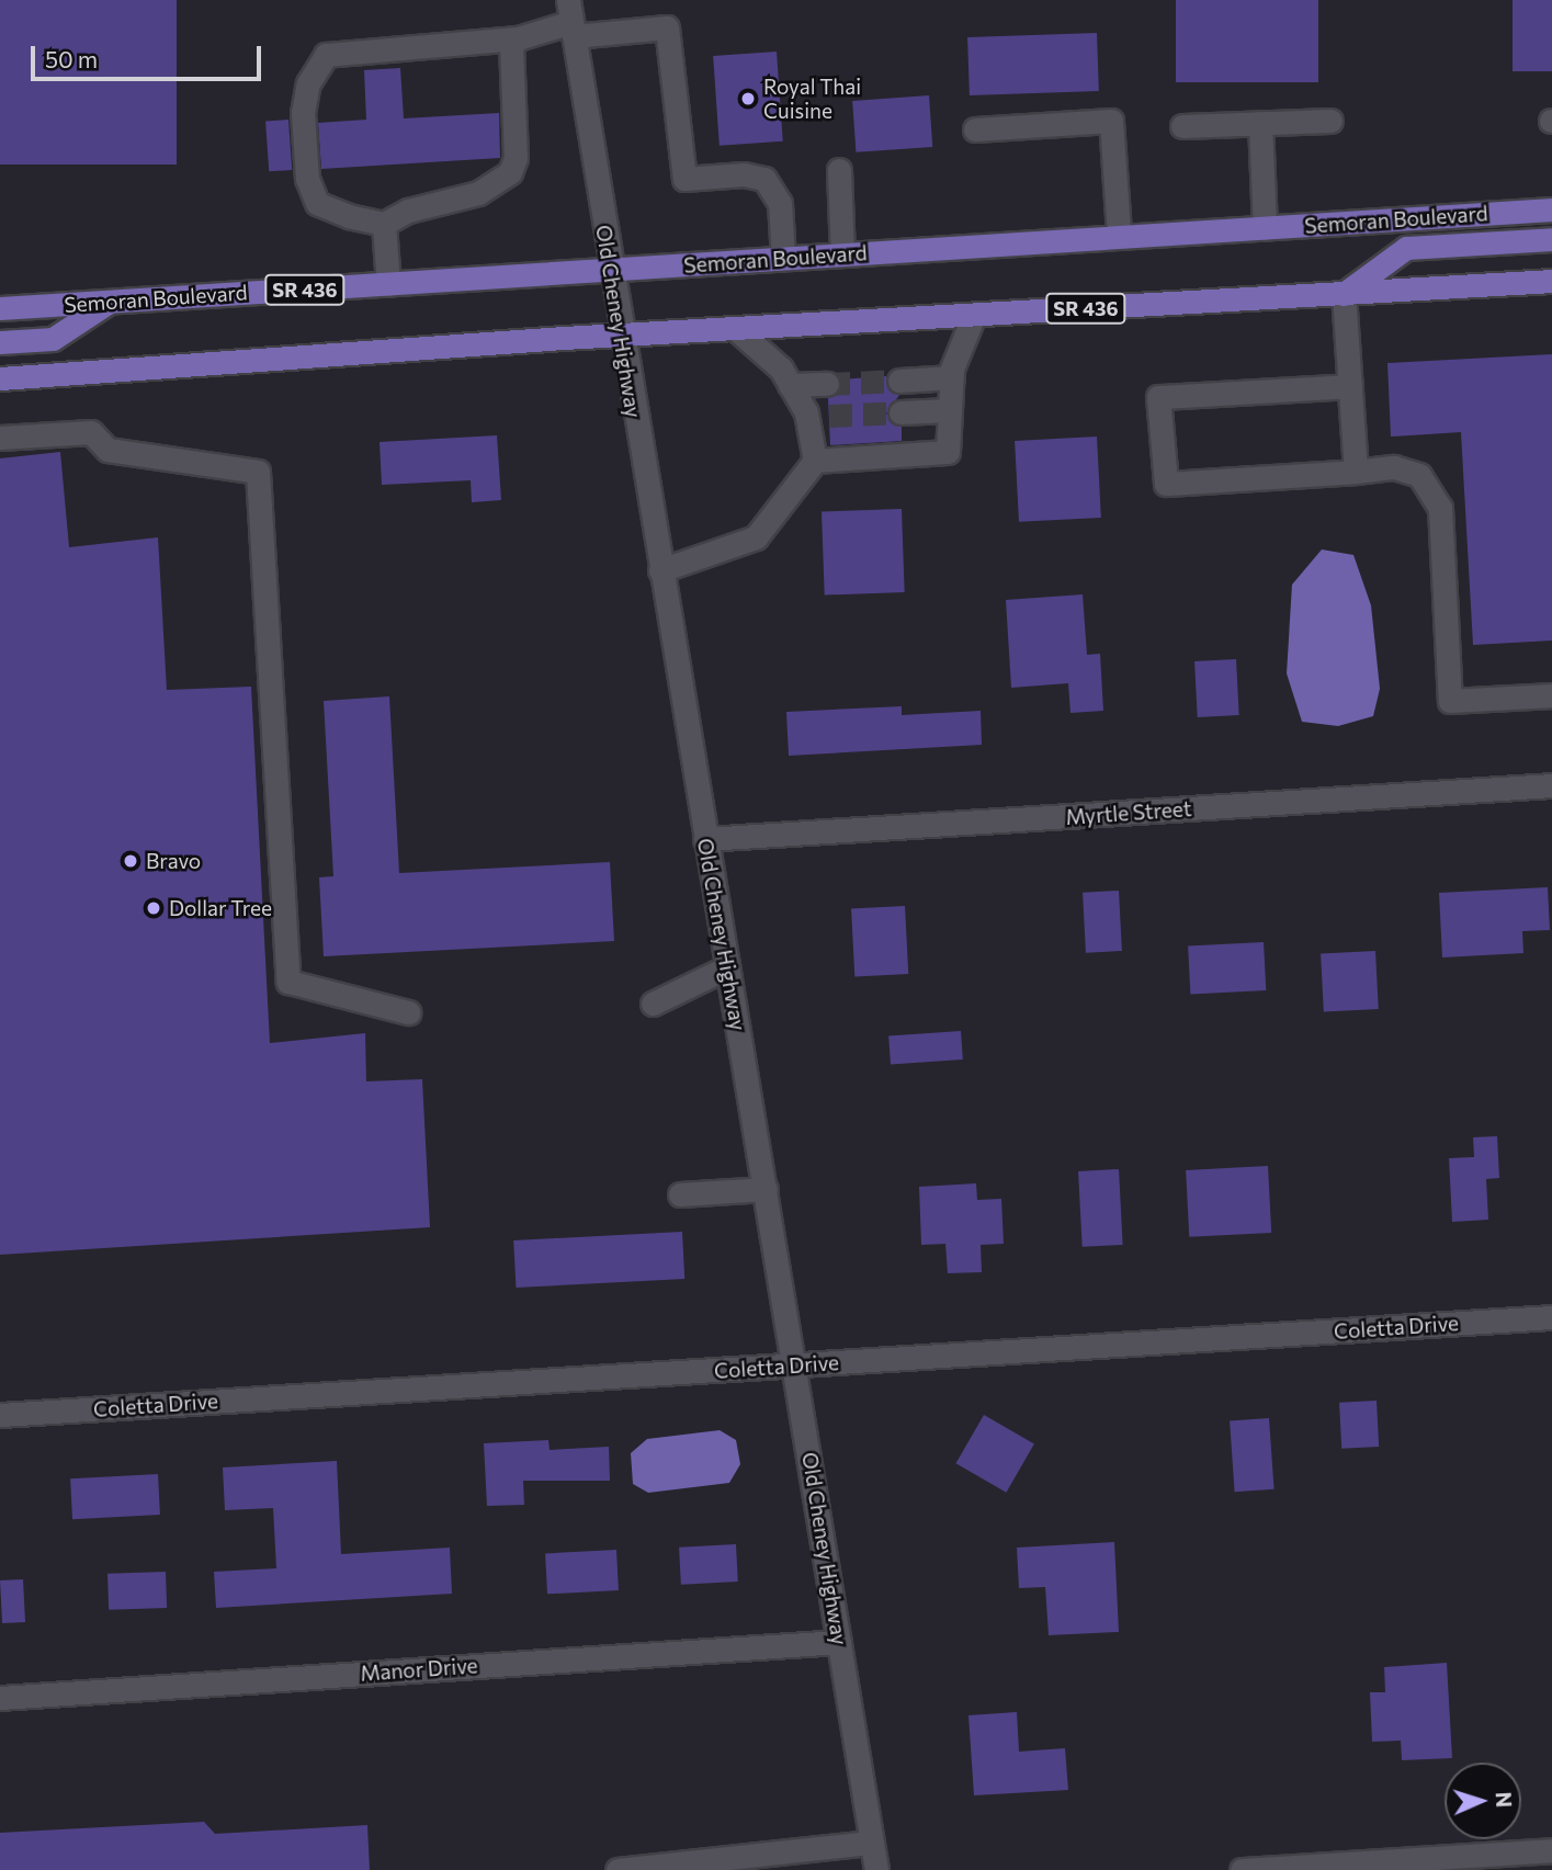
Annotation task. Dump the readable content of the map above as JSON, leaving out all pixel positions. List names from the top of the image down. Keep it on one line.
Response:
{"streets":{"main road":["Semoran Boulevard","SR 436"],"street":["Old Cheney Highway","Myrtle Street","Coletta Drive","Manor Drive"]},"crossings":[["Semoran Boulevard","Old Cheney Highway"],["SR 436","Old Cheney Highway"],["Old Cheney Highway","Myrtle Street"],["Old Cheney Highway","Coletta Drive"],["Old Cheney Highway","Manor Drive"]],"places":["Royal Thai Cuisine","Bravo","Dollar Tree"],"scale_bar":"50 m","north":"right"}
